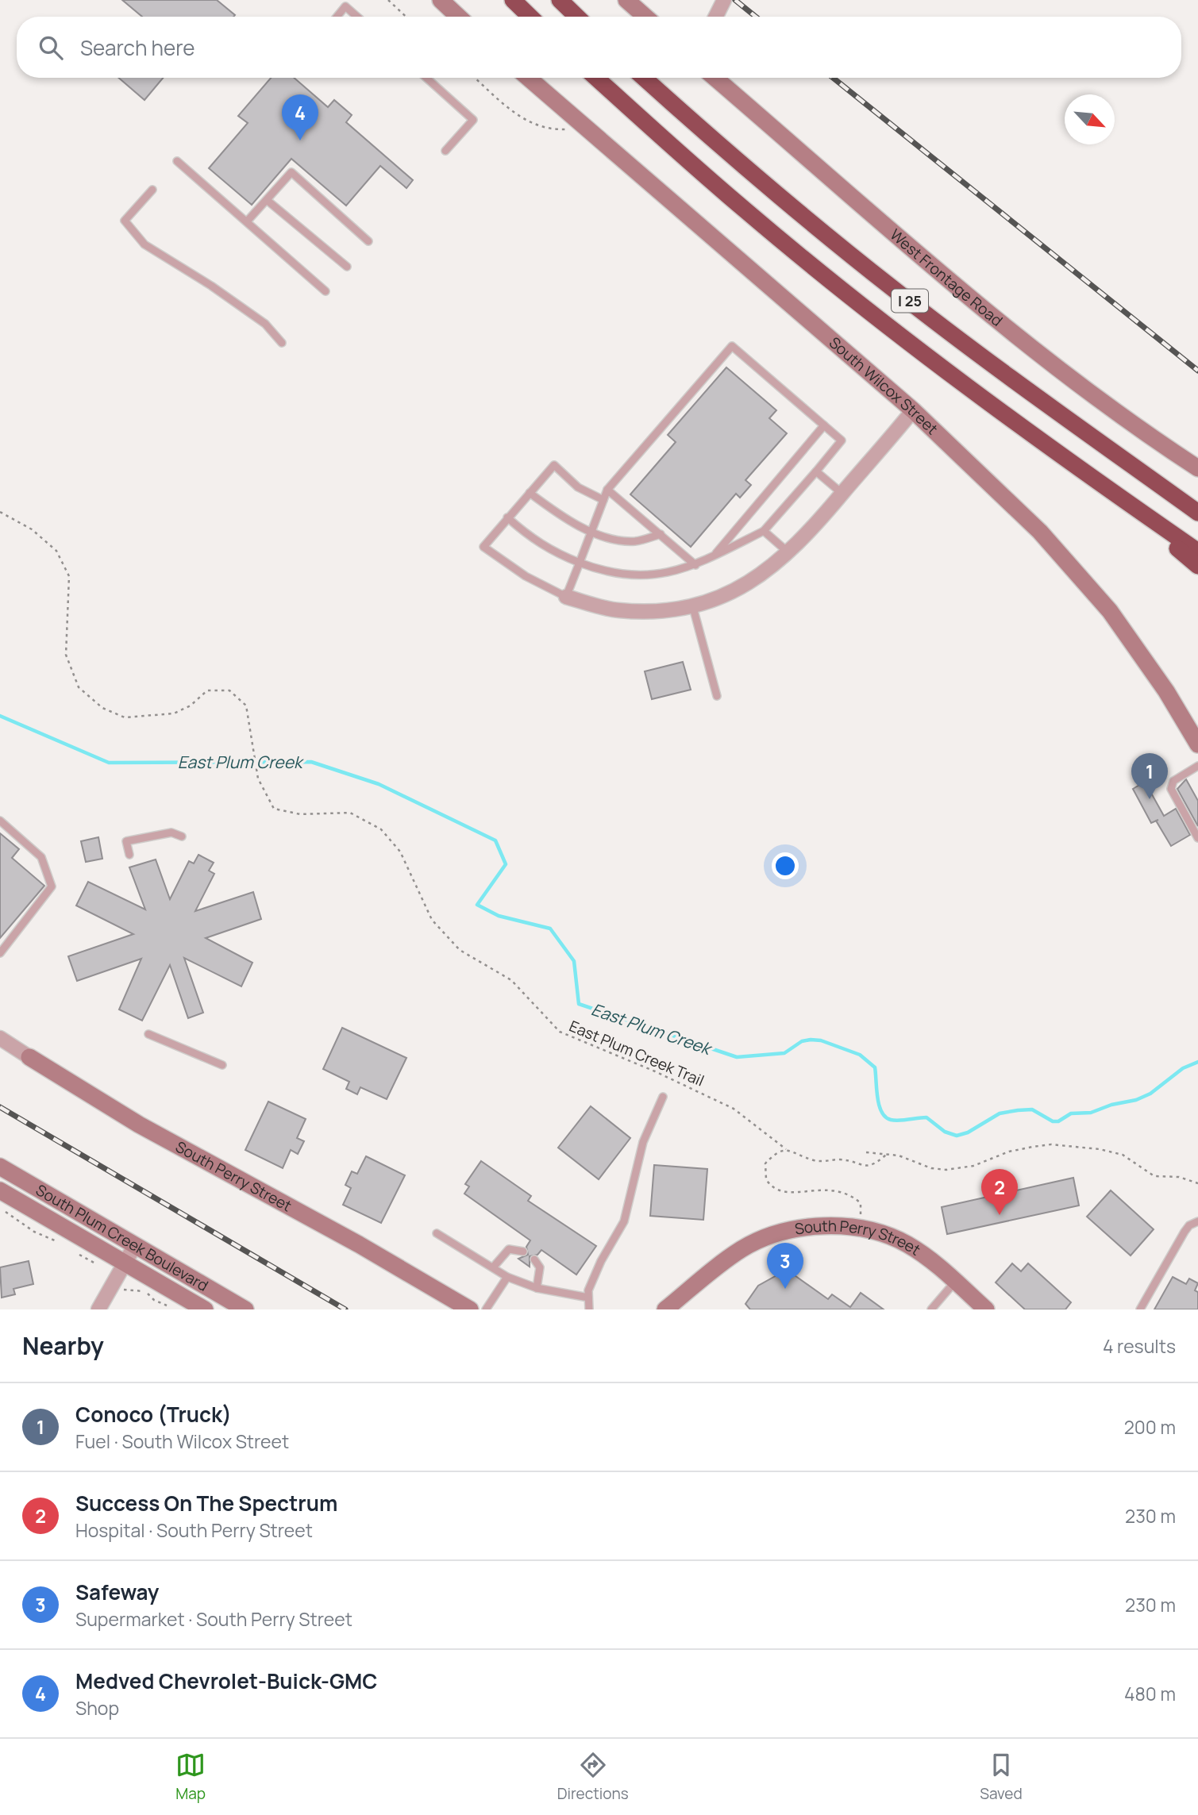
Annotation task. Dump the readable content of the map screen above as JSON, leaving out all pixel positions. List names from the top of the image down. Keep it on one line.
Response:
{"streets":{"highway":["I 25"],"main road":["West Frontage Road","South Wilcox Street","South Perry Street","South Plum Creek Boulevard"],"path":["East Plum Creek Trail"]},"water":["East Plum Creek"],"north":"bottom right","page":{"search":"Search here","pins":["4","1","2","3"],"heading":["Nearby","4 results"],"list":[{"mark":"1","name":"Conoco (Truck)","note":"Fuel · South Wilcox Street","value":"200 m"},{"mark":"2","name":"Success On The Spectrum","note":"Hospital · South Perry Street","value":"230 m"},{"mark":"3","name":"Safeway","note":"Supermarket · South Perry Street","value":"230 m"},{"mark":"4","name":"Medved Chevrolet-Buick-GMC","note":"Shop","value":"480 m"}],"nav":["Map","Directions","Saved"]}}
